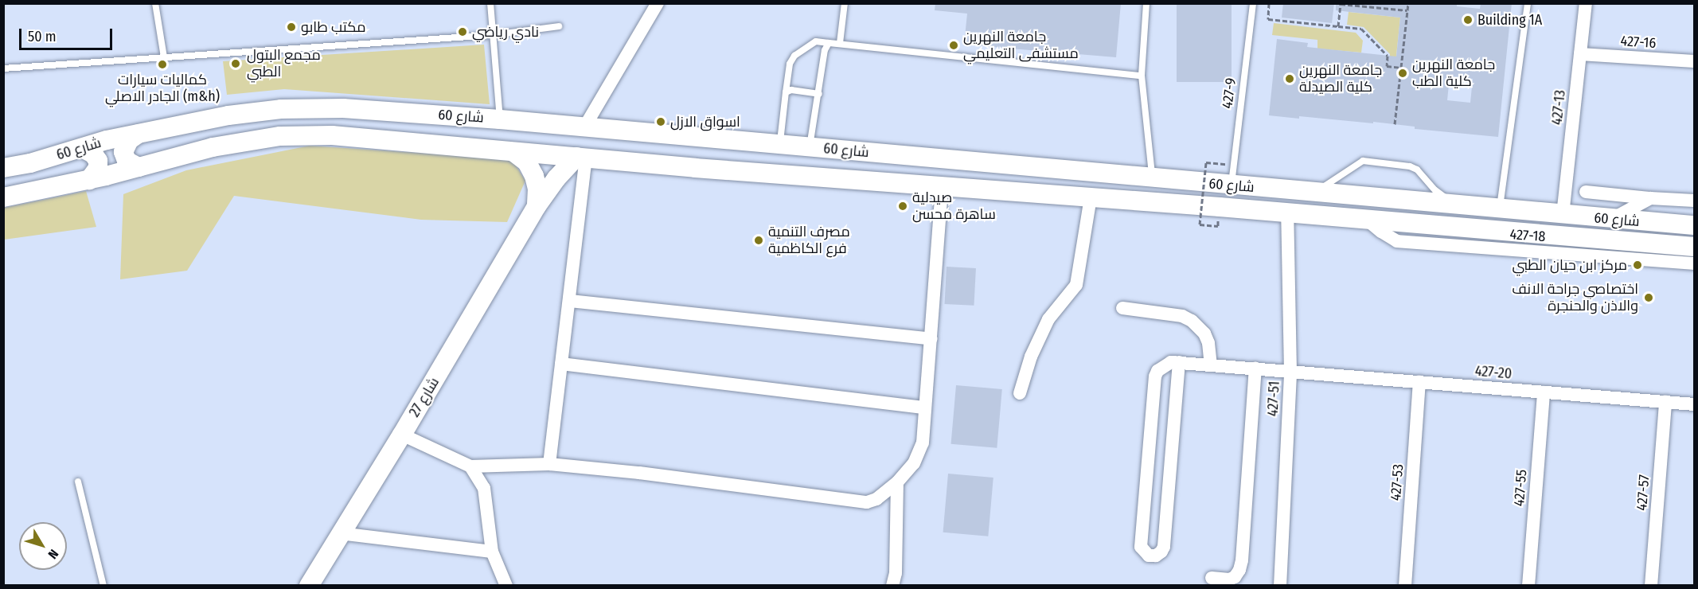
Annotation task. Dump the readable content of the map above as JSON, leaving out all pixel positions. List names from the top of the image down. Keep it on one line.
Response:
{"streets":{"street":["427-16","427-13","شارع 60","427-18","427-20","شارع 27","427-51","427-53","427-55","427-57"],"lane":["427-9"]},"crossings":[["427-16","427-13"],["427-9","شارع 60"],["427-13","شارع 60"],["شارع 60","427-18"],["شارع 60","شارع 27"],["شارع 60","427-51"],["427-20","427-51"],["427-20","427-53"],["427-20","427-55"],["427-20","427-57"]],"places":["Building 1A","مكتب طابو","نادي رياضي","جامعة النهرين مستشفى التعليمي","مجمع البتول الطبي","كماليات سيارات الجادر الاصلي (m&h)","جامعة النهرين كلية الطب","جامعة النهرين كلية الصيدلة","اسواق الازل","صيدلية ساهرة محسن","مصرف التنمية فرع الكاظمية","مركز ابن حيان الطبي","اختصاصي جراحة الانف والاذن والحنجرة"],"scale_bar":"50 m","north":"bottom right"}
